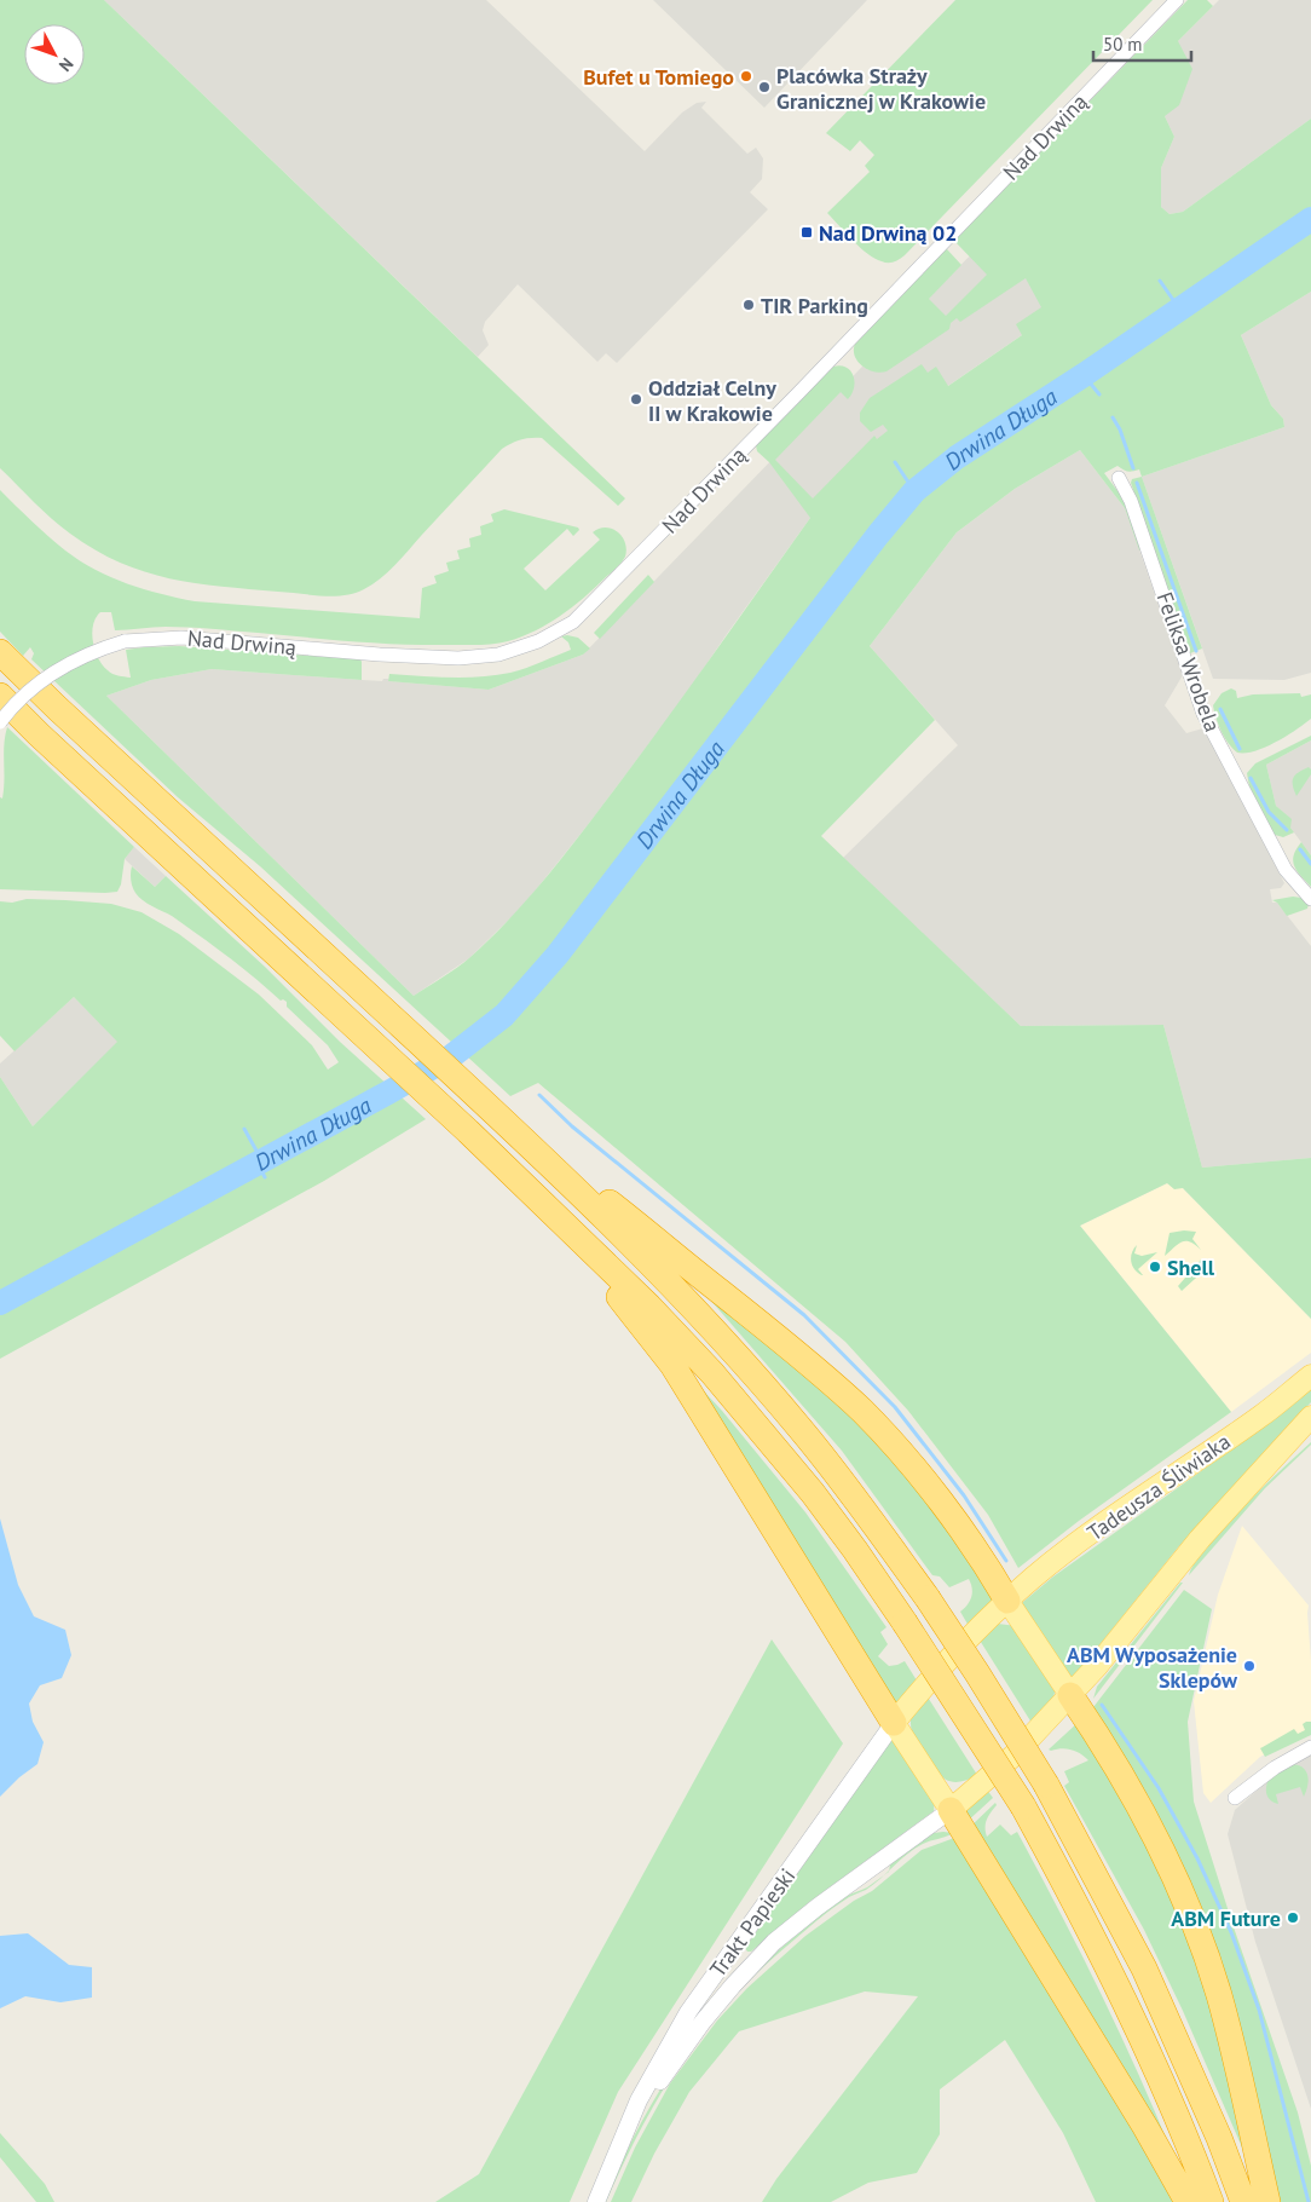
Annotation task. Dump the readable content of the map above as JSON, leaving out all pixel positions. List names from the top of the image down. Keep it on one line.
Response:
{"streets":{"main road":["Tadeusza Śliwiaka"],"street":["Nad Drwiną","Feliksa Wrobela","Trakt Papieski"]},"crossings":[["Tadeusza Śliwiaka","Trakt Papieski"]],"water":["Drwina Długa"],"places":{"other":["Bufet u Tomiego","Placówka Straży Granicznej w Krakowie","TIR Parking","Oddział Celny II w Krakowie","Shell","ABM Wyposażenie Sklepów","ABM Future"],"transit":["Nad Drwiną 02"]},"scale_bar":"50 m","north":"bottom right"}
